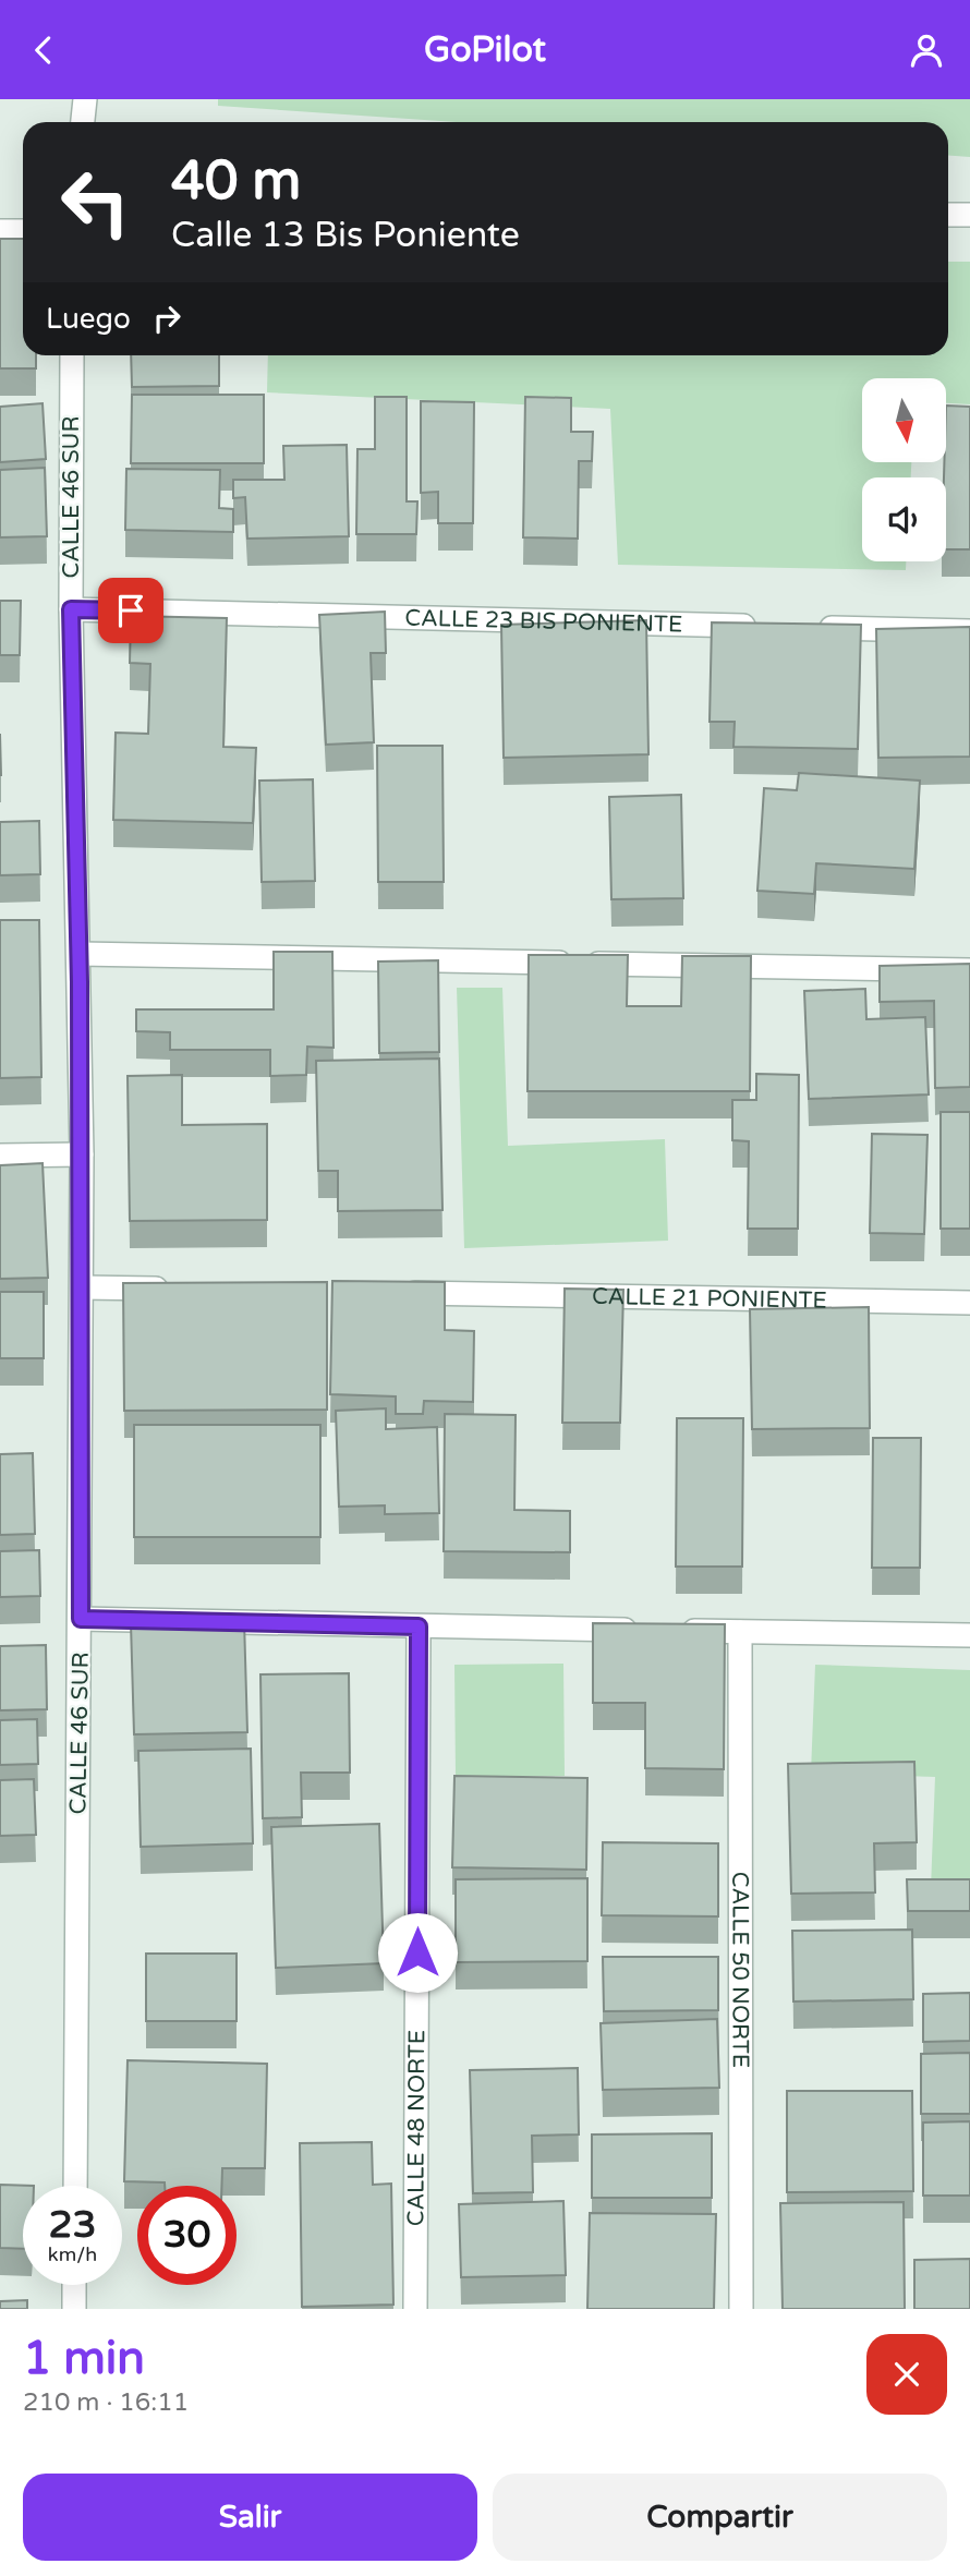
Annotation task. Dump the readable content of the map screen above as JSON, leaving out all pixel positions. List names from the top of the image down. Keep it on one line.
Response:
{"streets":{"street":["CALLE 46 SUR","CALLE 23 BIS PONIENTE","CALLE 21 PONIENTE","CALLE 50 NORTE","CALLE 48 NORTE"]},"crossings":[["CALLE 46 SUR","CALLE 23 BIS PONIENTE"]],"north":"bottom","page":{"header":"GoPilot","turn":["40 m","Calle 13 Bis Poniente"],"then":"Luego","speed":"23 km/h","limit":"30","heading":["1 min","210 m · 16:11"],"buttons":["Salir","Compartir"]}}
